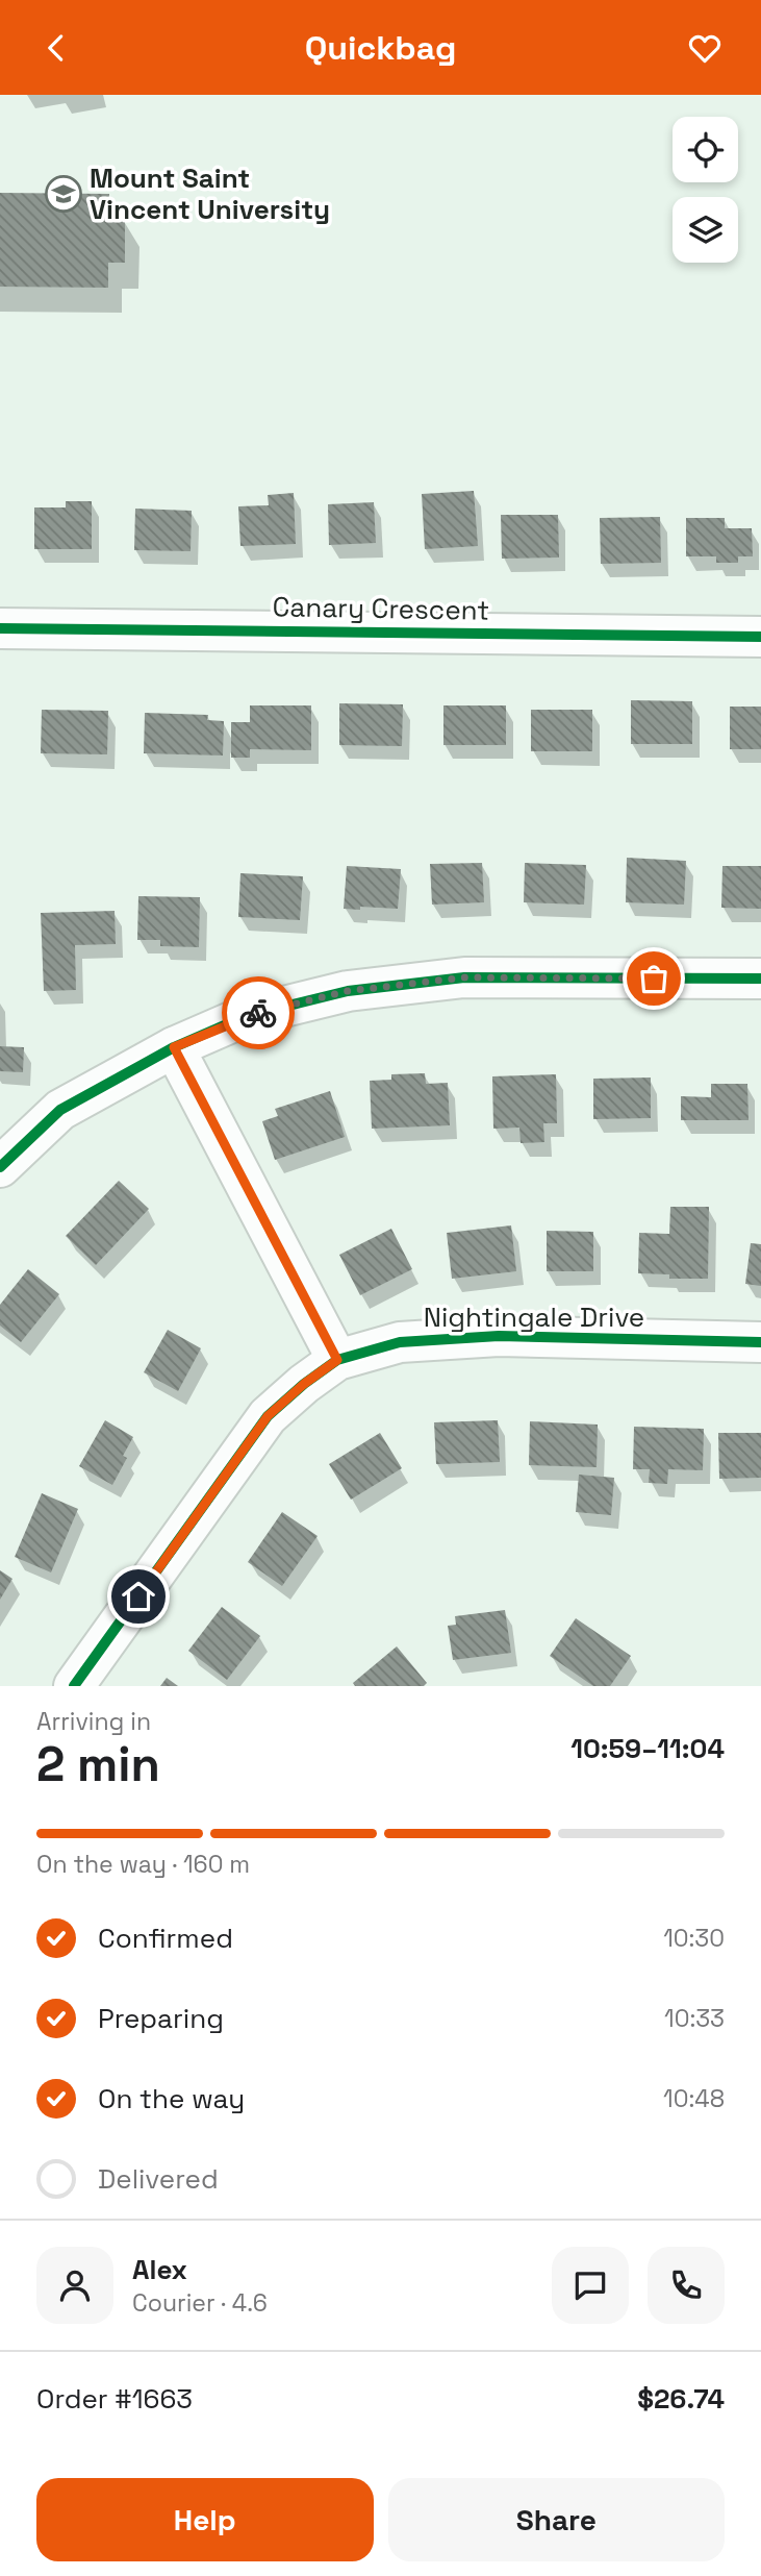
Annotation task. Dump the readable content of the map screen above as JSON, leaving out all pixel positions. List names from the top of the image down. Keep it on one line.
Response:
{"streets":{"street":["Canary Crescent","Nightingale Drive"]},"places":{"school or university":["Mount Saint Vincent University"]},"page":{"header":"Quickbag","heading":["2 min","Arriving in","10:59–11:04"],"panel":["Alex","Courier · 4.6","Order #1663","$26.74"],"bar":"On the way · 160 m","list":[["Confirmed","10:30"],["Preparing","10:33"],["On the way","10:48"],"Delivered"],"buttons":["Help","Share"]}}
